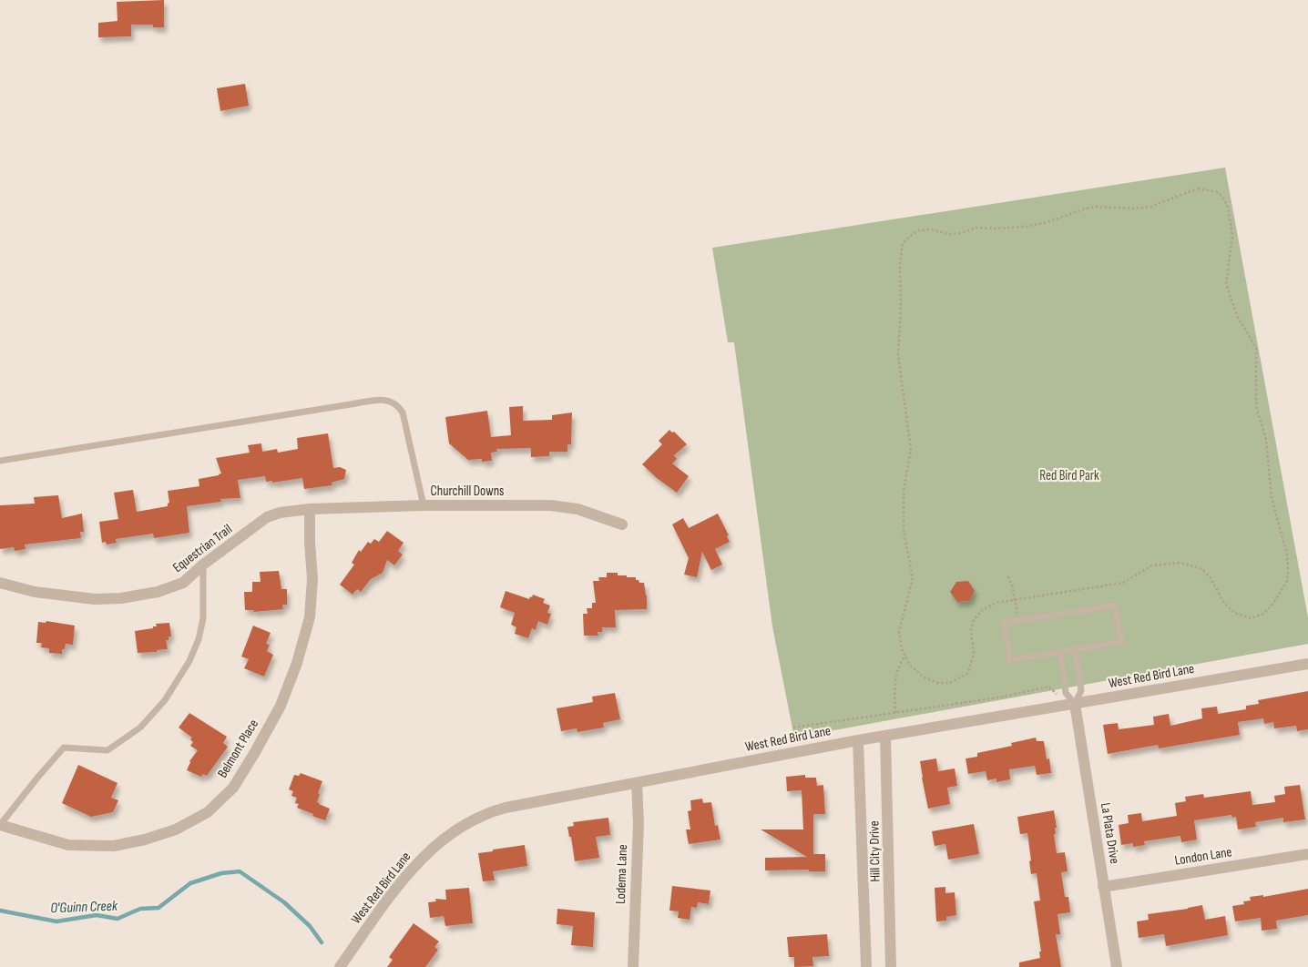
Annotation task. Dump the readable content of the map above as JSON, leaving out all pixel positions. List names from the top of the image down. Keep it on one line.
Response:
{"streets":{"street":["Churchill Downs","Equestrian Trail","West Red Bird Lane","Belmont Place","La Plata Drive","Hill City Drive","London Lane","Lodema Lane"]},"crossings":[["Churchill Downs","Equestrian Trail"],["Churchill Downs","Belmont Place"],["Equestrian Trail","Belmont Place"],["West Red Bird Lane","La Plata Drive"],["West Red Bird Lane","Hill City Drive"],["West Red Bird Lane","Lodema Lane"],["La Plata Drive","London Lane"]],"water":["O'Guinn Creek"],"parks":["Red Bird Park"]}
